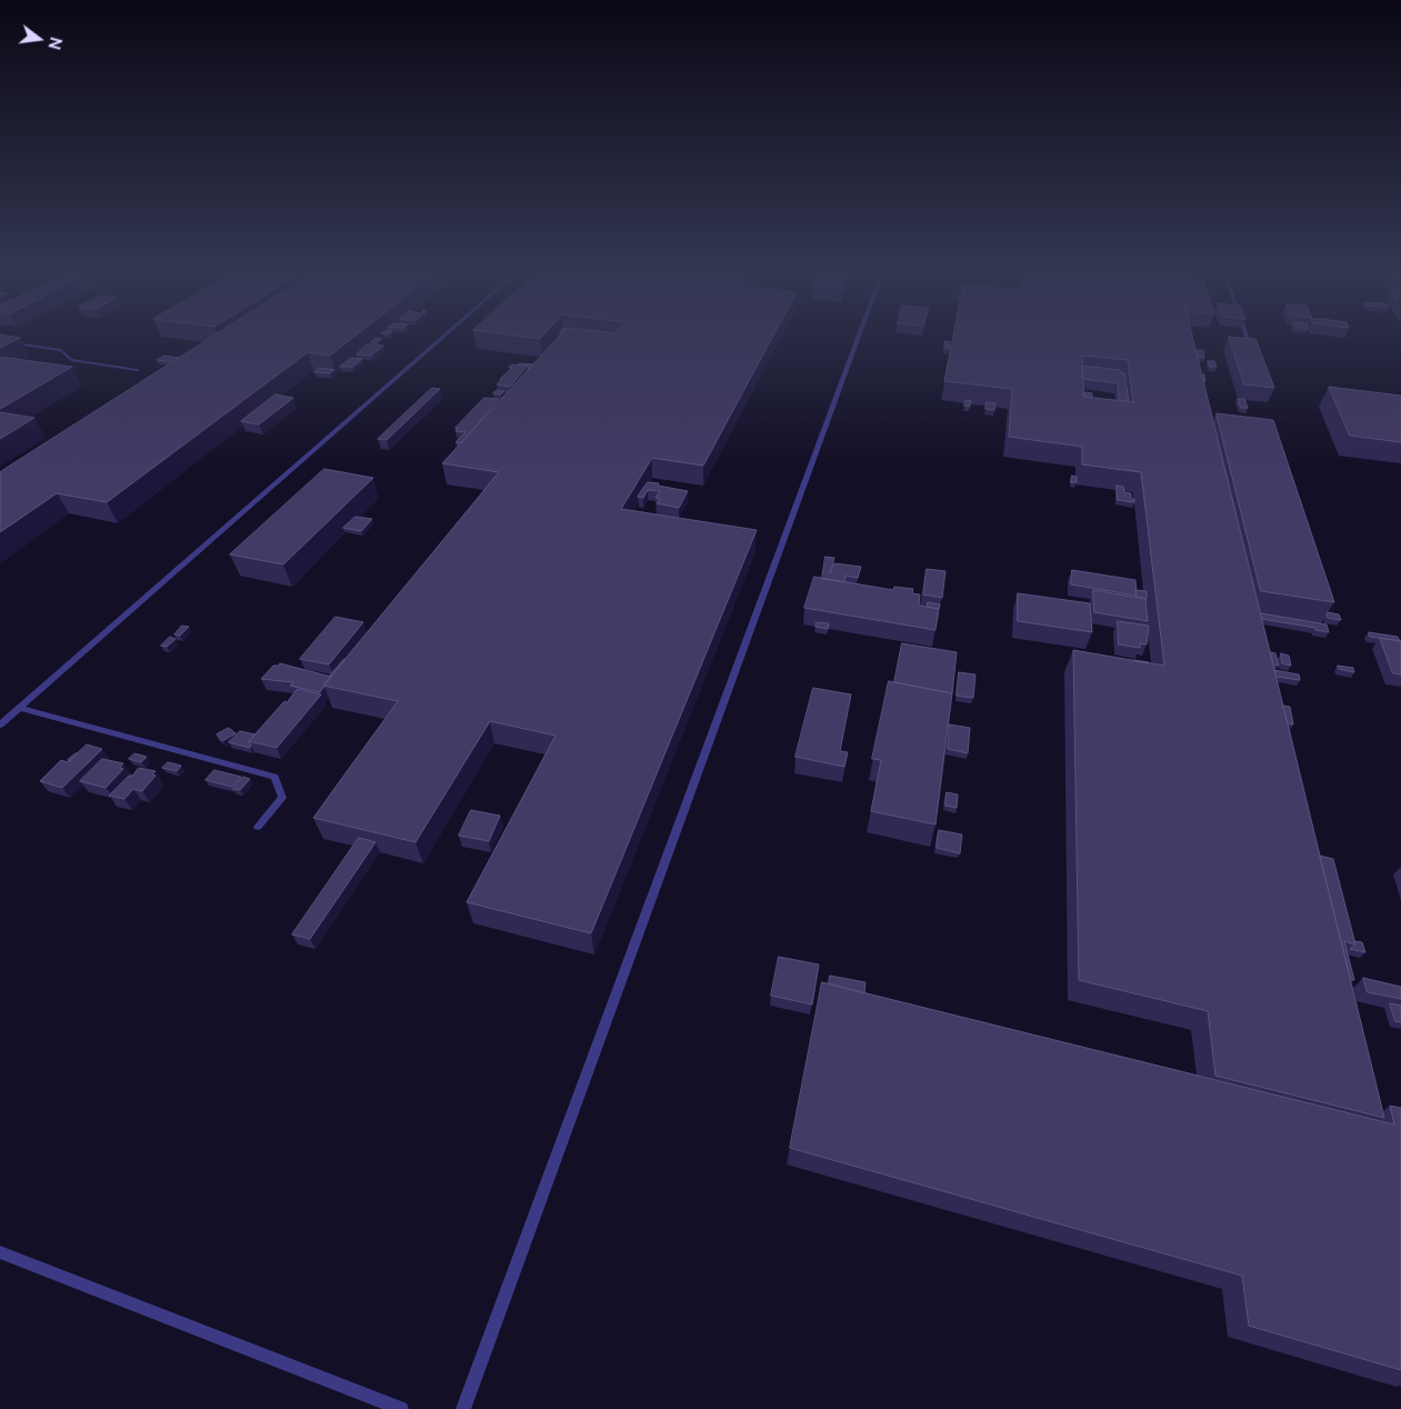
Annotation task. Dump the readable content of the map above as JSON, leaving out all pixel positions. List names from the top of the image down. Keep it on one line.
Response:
{"north":"right"}
